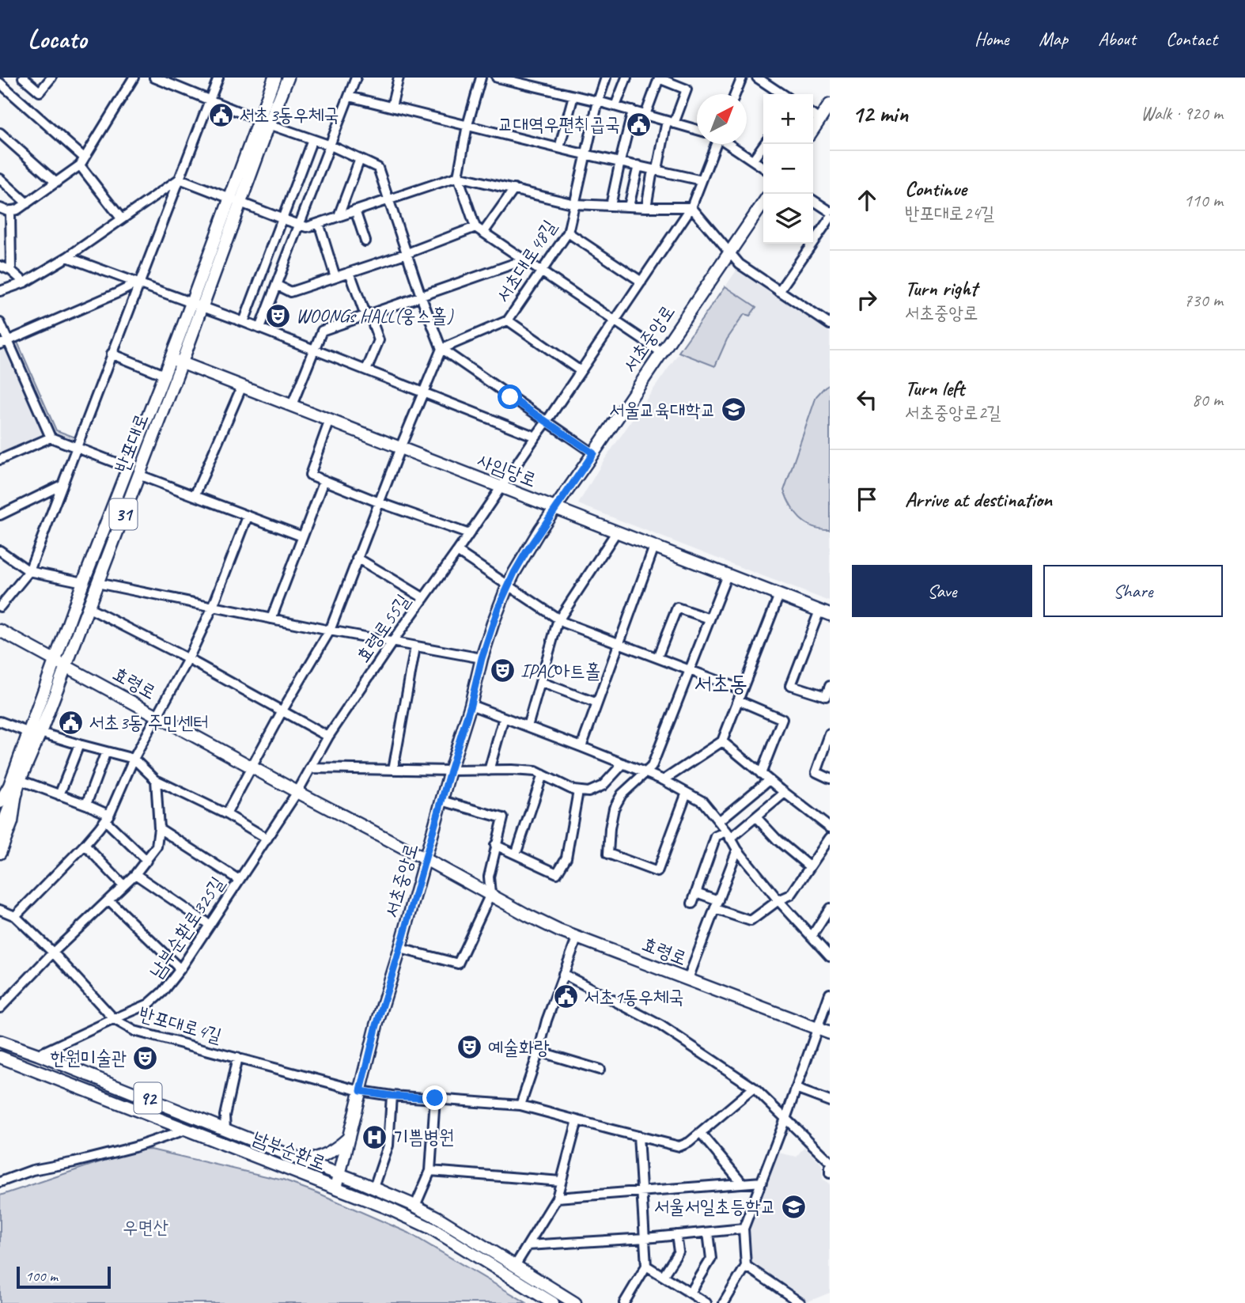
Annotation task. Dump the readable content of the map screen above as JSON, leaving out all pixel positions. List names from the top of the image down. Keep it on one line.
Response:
{"streets":{"main road":["서초중앙로","반포대로","사임당로","31","효령로","92","남부순환로"],"street":["서초대로48길","효령로55길","남부순환로325길","반포대로4길"]},"crossings":[["서초중앙로","사임당로"],["서초중앙로","효령로"],["서초중앙로","반포대로4길"],["서초중앙로","남부순환로"],["반포대로","사임당로"],["반포대로","효령로"],["사임당로","효령로55길"],["효령로55길","효령로"],["효령로55길","남부순환로325길"],["효령로","남부순환로325길"],["남부순환로325길","반포대로4길"],["남부순환로325길","남부순환로"]],"districts":["서초동"],"parks":["우면산"],"places":{"public building":["서초3동우체국","교대역우편취급국","서초3동 주민센터","서초1동우체국"],"theatre":["WOONGs HALL(웅스홀)","IPAC아트홀","예술화랑","한원미술관"],"school or university":["서울교육대학교","서울서일초등학교"],"hospital":["기쁨병원"]},"scale_bar":"100 m","north":"top right","page":{"header":"Locato","nav":["Home","Map","About","Contact"],"heading":["12 min","Walk · 920 m"],"map_buttons":["+","−"],"list":[["Continue","반포대로24길","110 m"],["Turn right","서초중앙로","730 m"],["Turn left","서초중앙로2길","80 m"],"Arrive at destination"],"buttons":["Save","Share"],"scale":"100 m"}}
